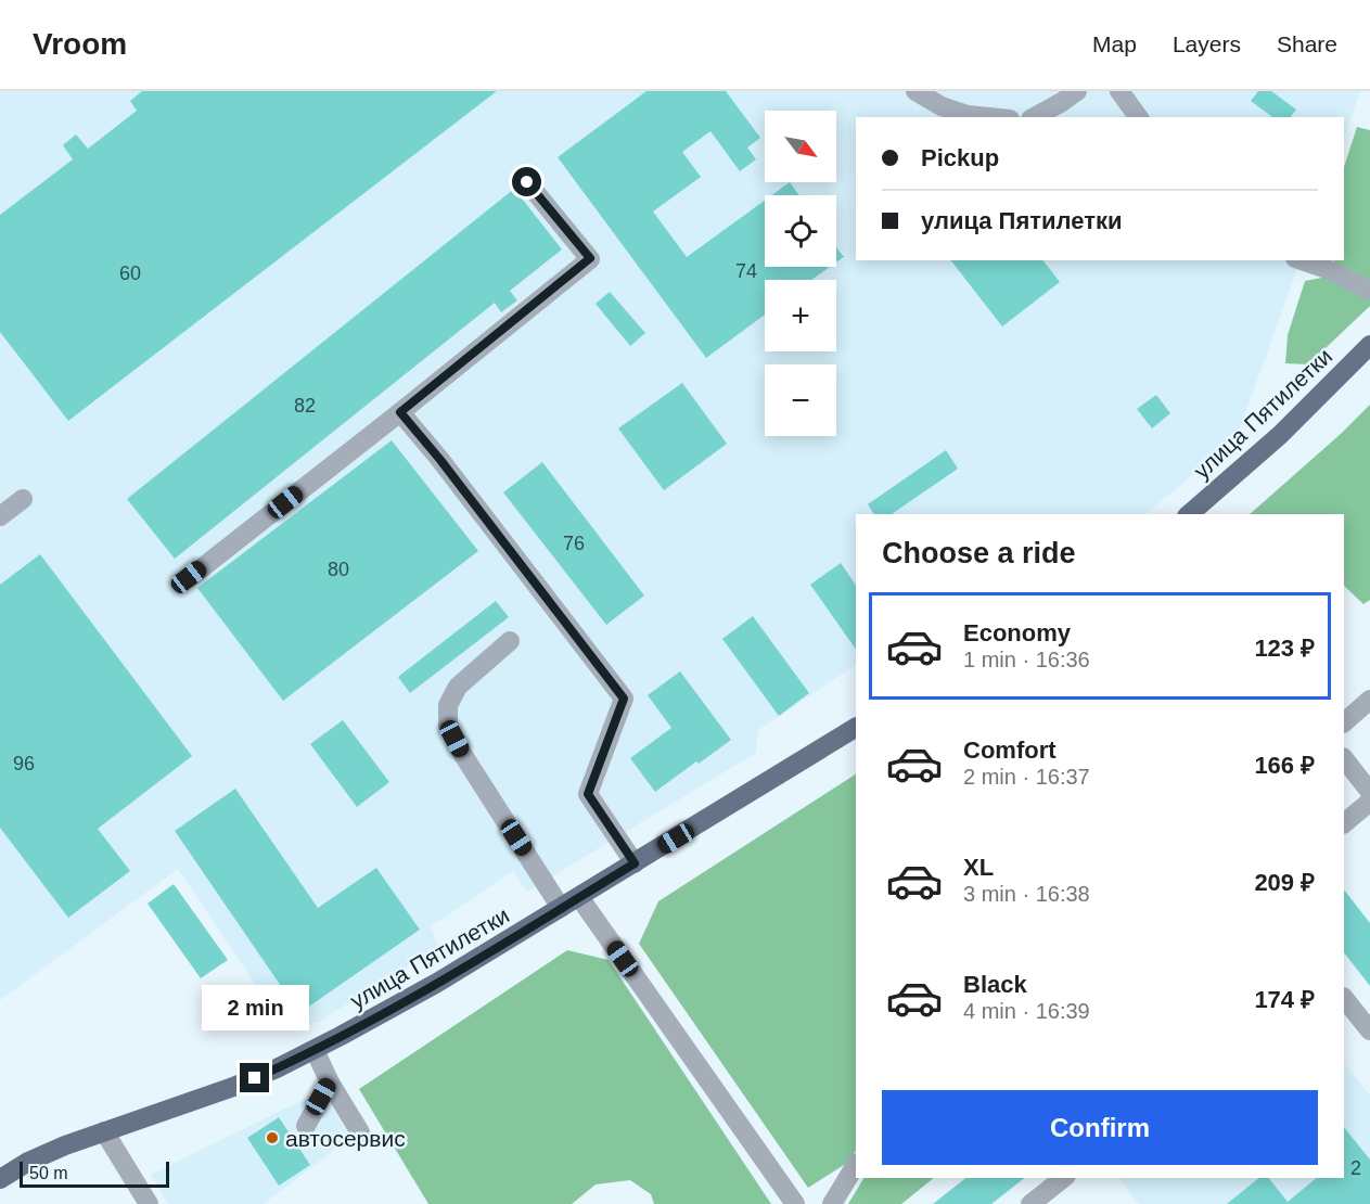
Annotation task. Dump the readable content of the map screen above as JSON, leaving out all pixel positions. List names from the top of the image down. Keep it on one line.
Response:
{"streets":{"main road":["улица Пятилетки"]},"places":["автосервис"],"house_numbers":["74","60","82","76","80","96","2"],"scale_bar":"50 m","north":"bottom right","page":{"header":"Vroom","nav":["Map","Layers","Share"],"map_buttons":["+","−"],"banner":["Pickup","улица Пятилетки"],"heading":"Choose a ride","list":[{"name":"Economy","note":"1 min · 16:36","value":"123 ₽"},{"name":"Comfort","note":"2 min · 16:37","value":"166 ₽"},{"name":"XL","note":"3 min · 16:38","value":"209 ₽"},{"name":"Black","note":"4 min · 16:39","value":"174 ₽"}],"bubble":"2 min","buttons":"Confirm","scale":"50 m"}}
